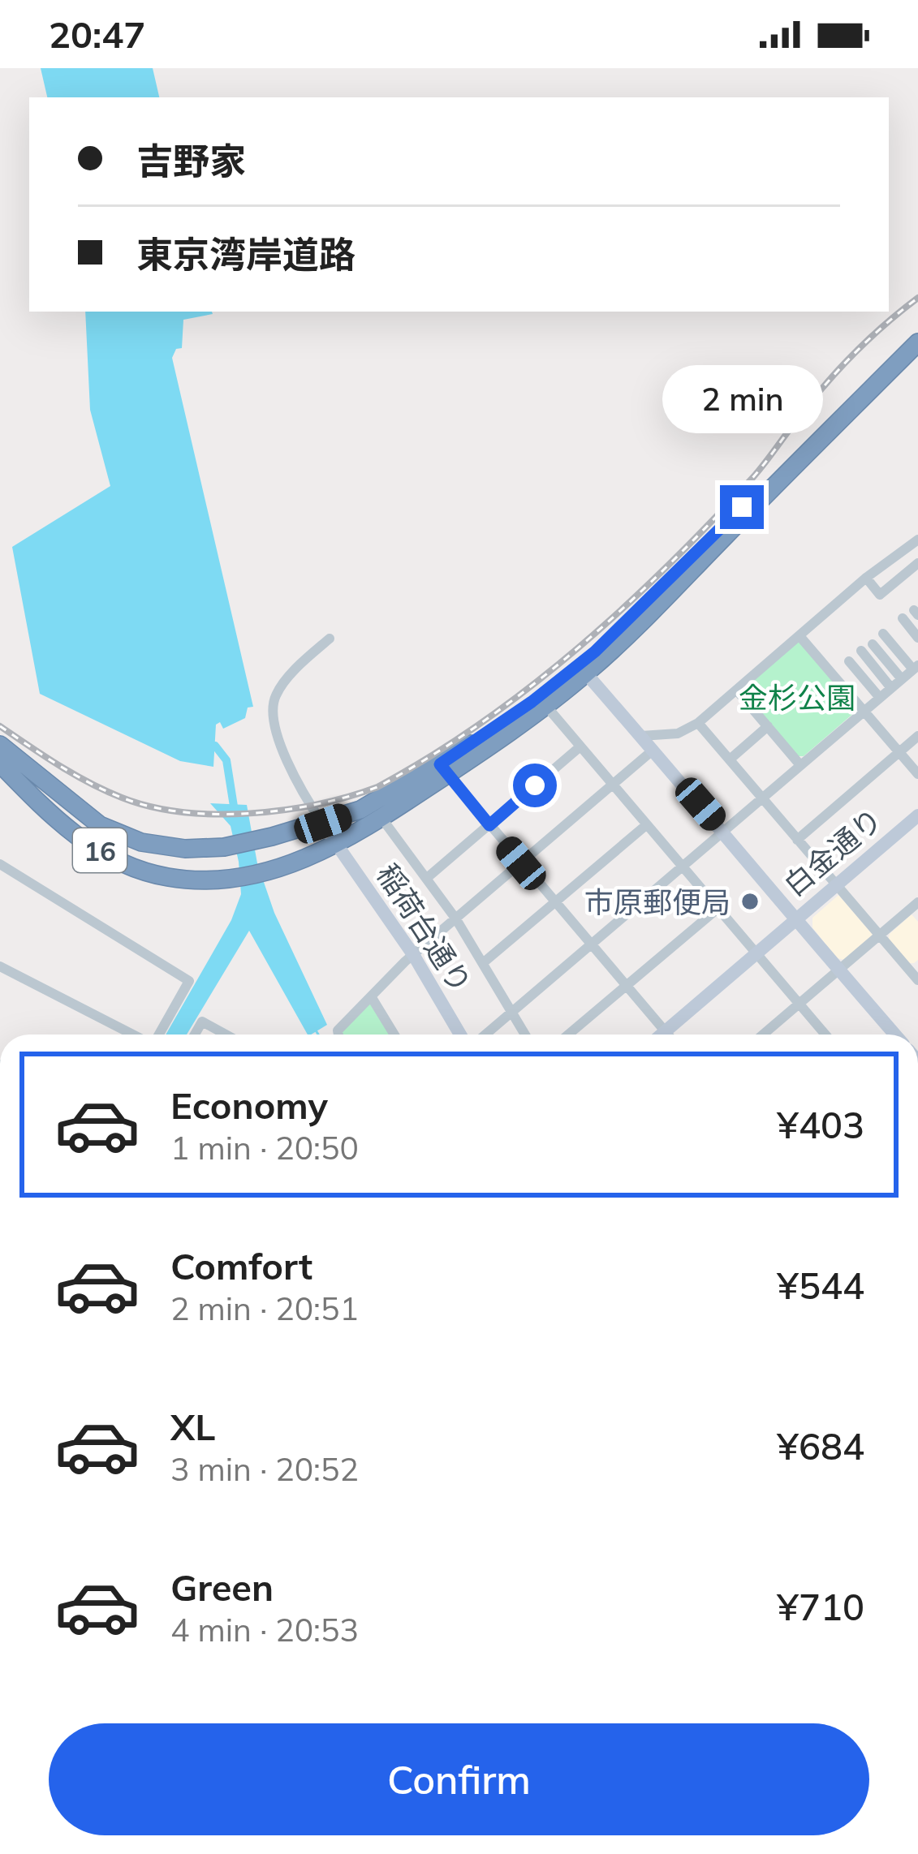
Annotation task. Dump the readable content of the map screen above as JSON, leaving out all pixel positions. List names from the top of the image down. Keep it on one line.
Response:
{"streets":{"highway":["16"],"street":["白金通り","稲荷台通り"]},"crossings":[["16","稲荷台通り"]],"parks":["金杉公園"],"places":["市原郵便局"],"page":{"status":"20:47","banner":["吉野家","東京湾岸道路"],"bubble":"2 min","list":[{"name":"Economy","note":"1 min · 20:50","value":"¥403"},{"name":"Comfort","note":"2 min · 20:51","value":"¥544"},{"name":"XL","note":"3 min · 20:52","value":"¥684"},{"name":"Green","note":"4 min · 20:53","value":"¥710"}],"buttons":"Confirm"}}
